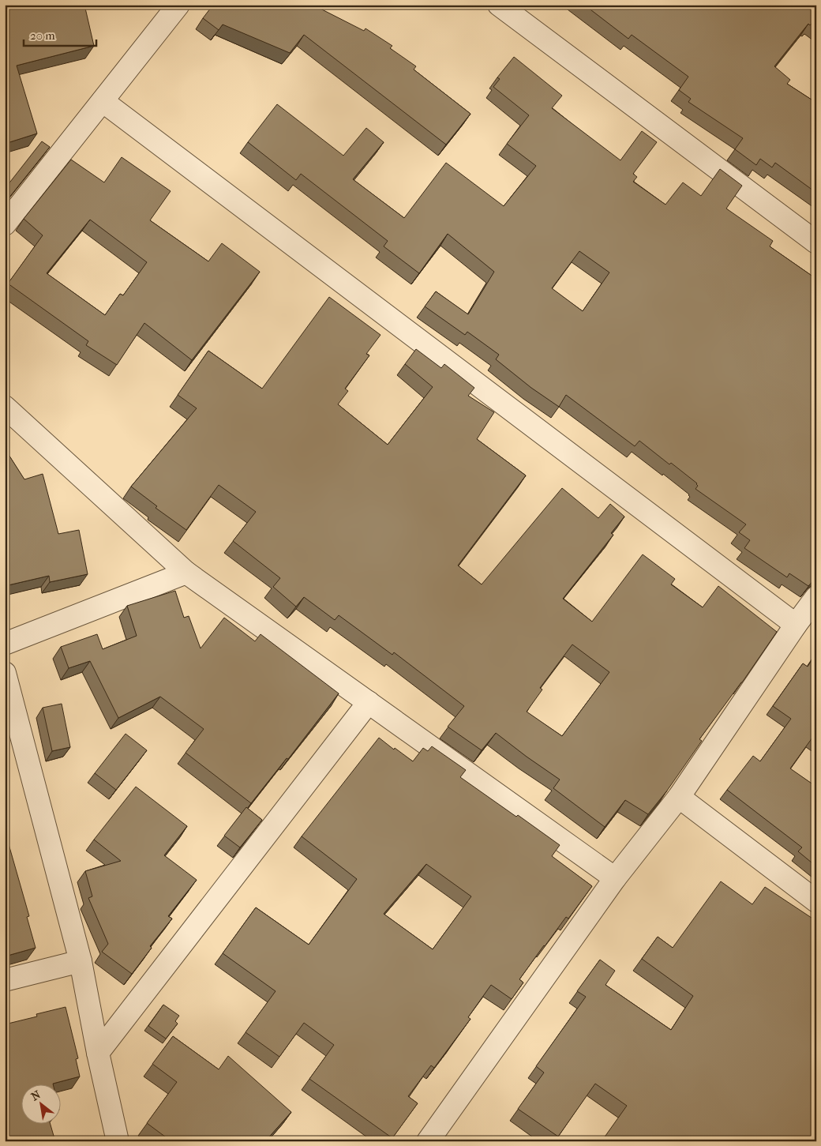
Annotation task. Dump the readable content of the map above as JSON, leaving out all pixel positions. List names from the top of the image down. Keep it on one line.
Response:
{"scale_bar":"20 m","north":"top left"}
